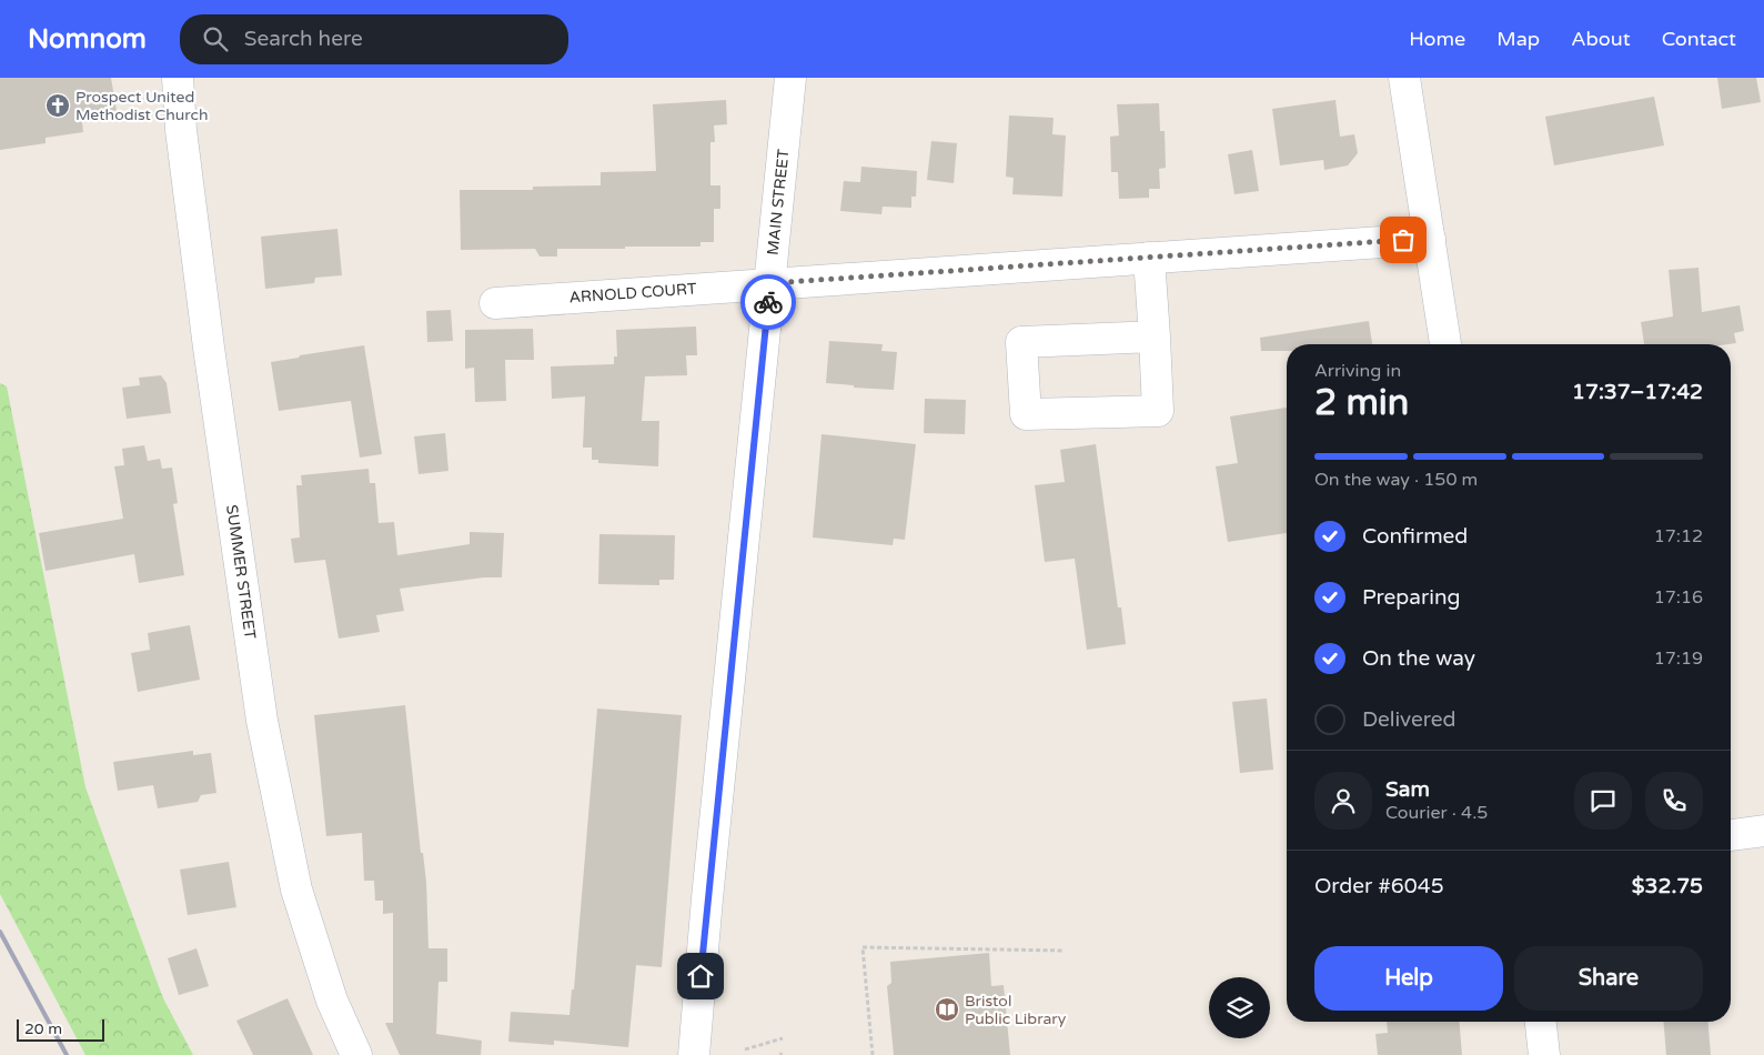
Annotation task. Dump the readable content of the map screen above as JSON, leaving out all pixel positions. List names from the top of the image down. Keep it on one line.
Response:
{"streets":{"street":["MAIN STREET","ARNOLD COURT","SUMMER STREET"]},"crossings":[["MAIN STREET","ARNOLD COURT"]],"places":{"church":["Prospect United Methodist Church"],"library":["Bristol Public Library"]},"scale_bar":"20 m","page":{"header":"Nomnom","search":"Search here","nav":["Home","Map","About","Contact"],"heading":["2 min","Arriving in","17:37–17:42"],"panel":["Sam","Courier · 4.5","Order #6045","$32.75"],"bar":"On the way · 150 m","list":[["Confirmed","17:12"],["Preparing","17:16"],["On the way","17:19"],"Delivered"],"buttons":["Help","Share"],"scale":"20 m"}}
